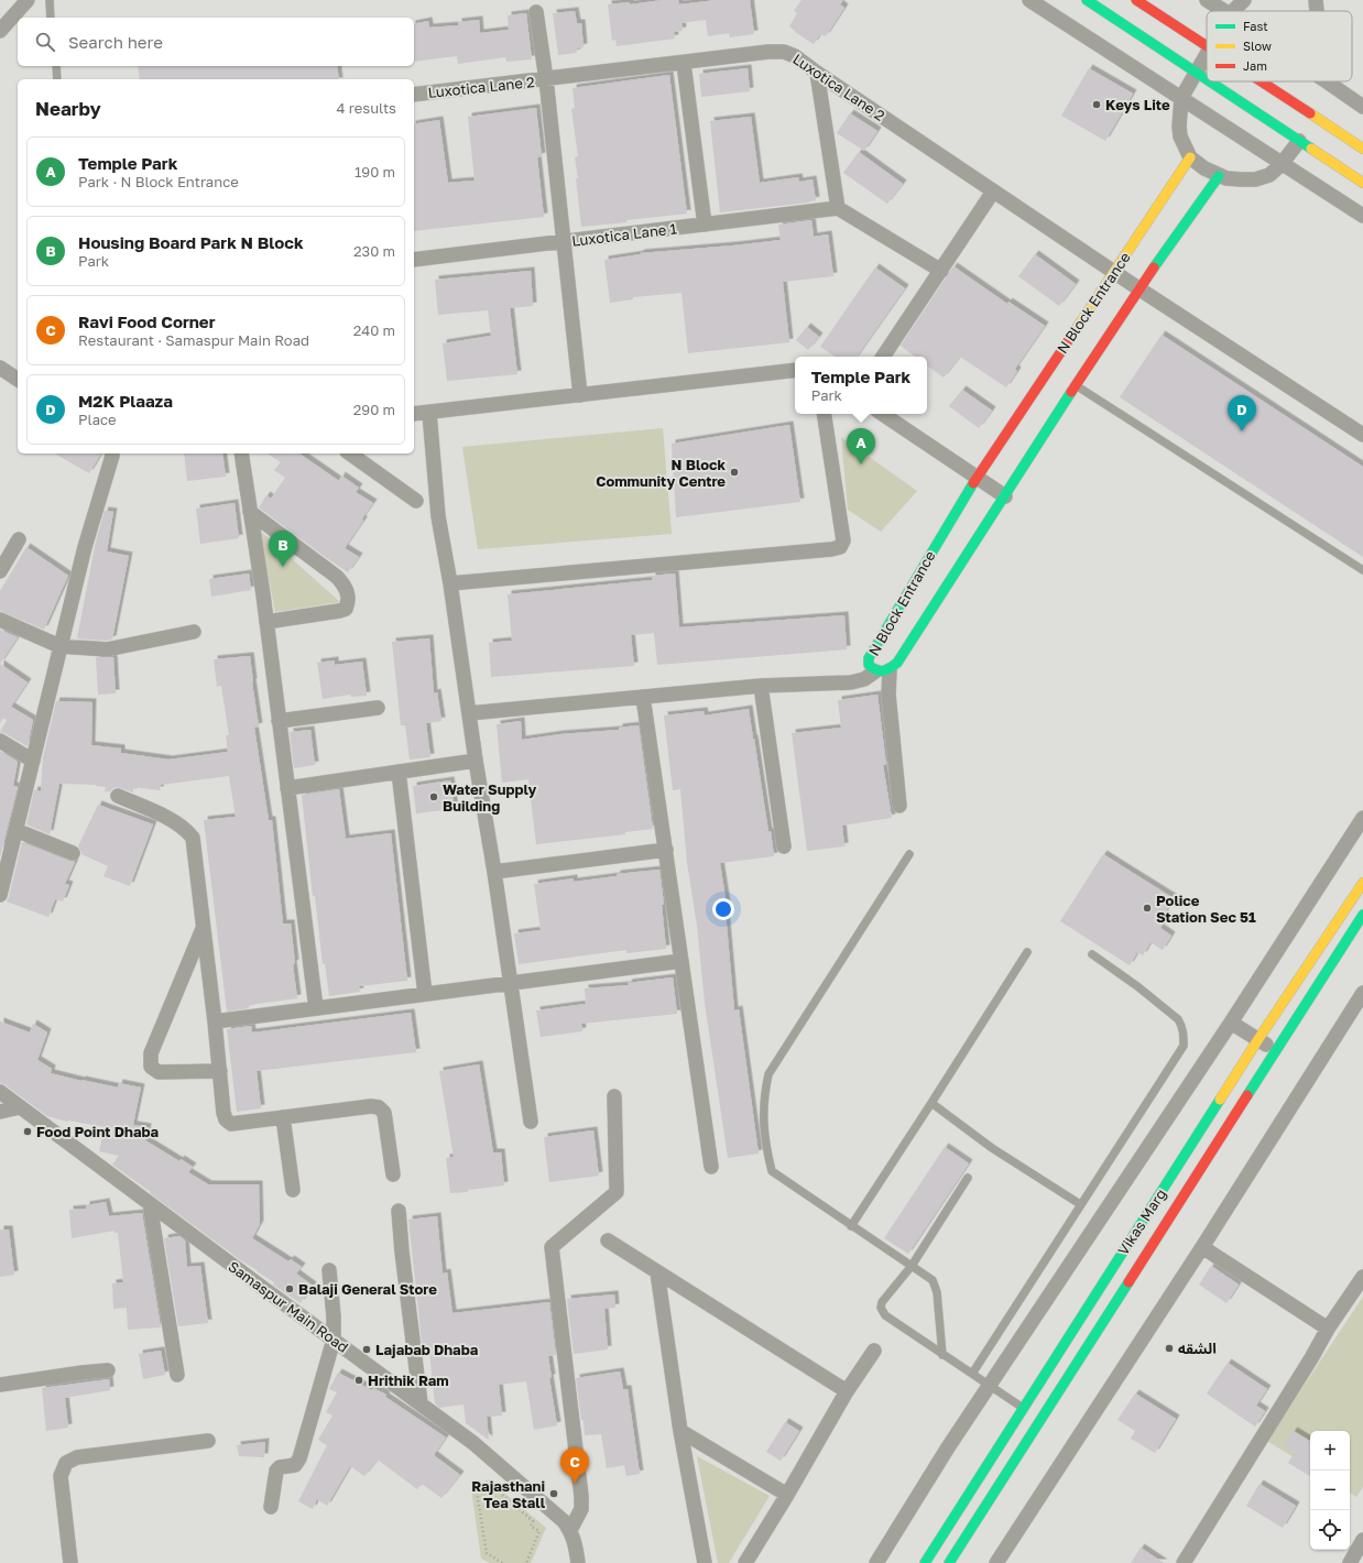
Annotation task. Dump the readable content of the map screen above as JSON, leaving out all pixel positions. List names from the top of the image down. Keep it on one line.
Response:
{"streets":{"main road":["N Block Entrance","Vikas Marg"],"street":["Luxotica Lane 2","Luxotica Lane 1","Samaspur Main Road"]},"crossings":[["Luxotica Lane 2","N Block Entrance"]],"places":["Keys Lite","N Block Community Centre","Water Supply Building","Police Station Sec 51","Food Point Dhaba","Balaji General Store","الشقه","Lajabab Dhaba","Hrithik Ram","Rajasthani Tea Stall"],"legend":["Fast","Slow","Jam"],"page":{"search":"Search here","heading":["Nearby","4 results"],"list":[{"mark":"A","name":"Temple Park","note":"Park · N Block Entrance","value":"190 m"},{"mark":"B","name":"Housing Board Park N Block","note":"Park","value":"230 m"},{"mark":"C","name":"Ravi Food Corner","note":"Restaurant · Samaspur Main Road","value":"240 m"},{"mark":"D","name":"M2K Plaaza","note":"Place","value":"290 m"}],"popup":["Temple Park","Park"],"pins":["D","A","B","C"],"map_buttons":["+","−"]}}
